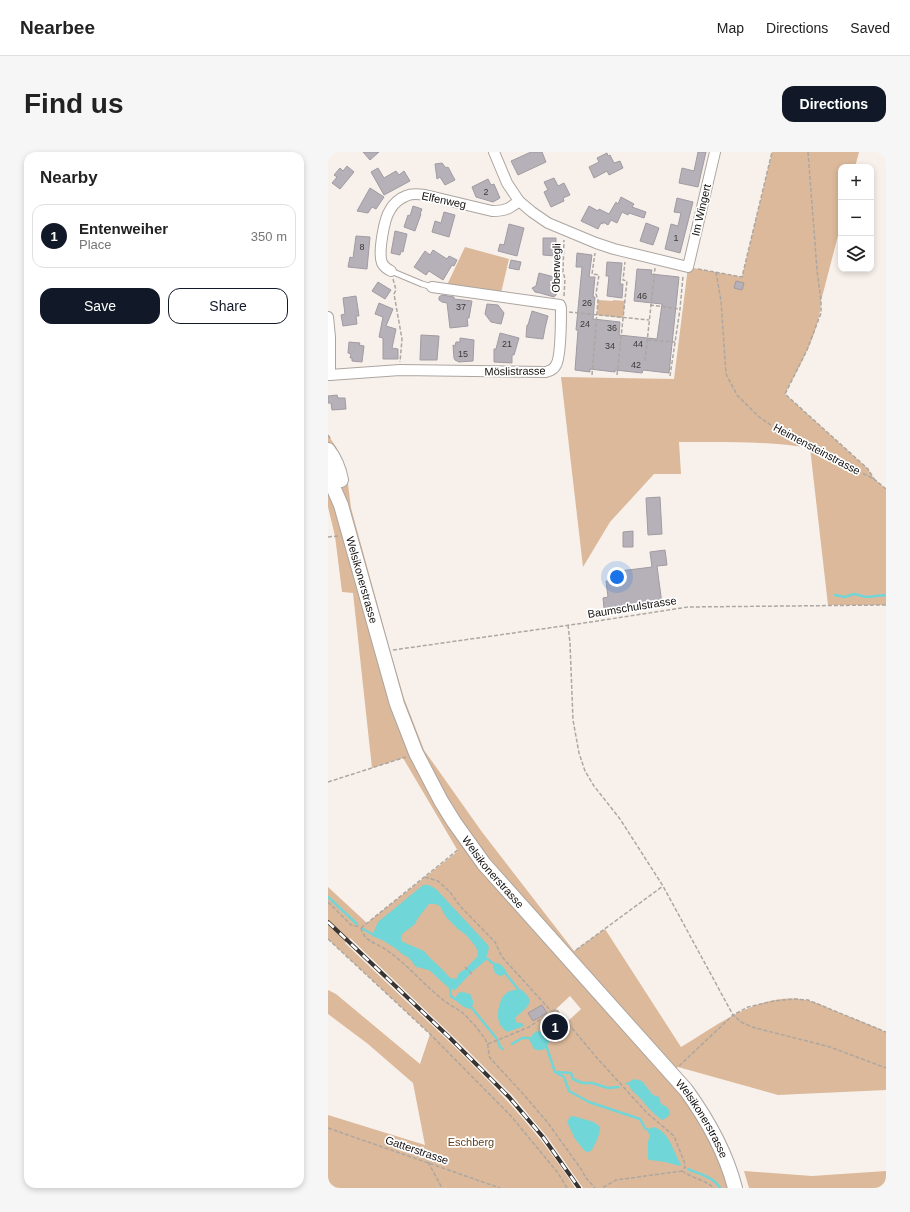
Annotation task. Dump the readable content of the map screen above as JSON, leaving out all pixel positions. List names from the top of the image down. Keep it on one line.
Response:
{"streets":{"main road":["Welsikonerstrasse"],"street":["Elfenweg","Im Wingert","Möslistrasse"],"path":["Oberwegli","Heimensteinstrasse","Baumschulstrasse","Gatterstrasse"]},"crossings":[["Oberwegli","Möslistrasse"],["Welsikonerstrasse","Baumschulstrasse"]],"parks":["Eschberg"],"house_numbers":["2","1","8","46","26","37","24","36","21","44","34","15","42"],"page":{"header":"Nearbee","nav":["Map","Directions","Saved"],"buttons":["Directions",["Save","Share"]],"title":"Find us","heading":"Nearby","map_buttons":["+","−"],"list":[{"mark":"1","name":"Entenweiher","note":"Place","value":"350 m"}],"pins":"1"}}
